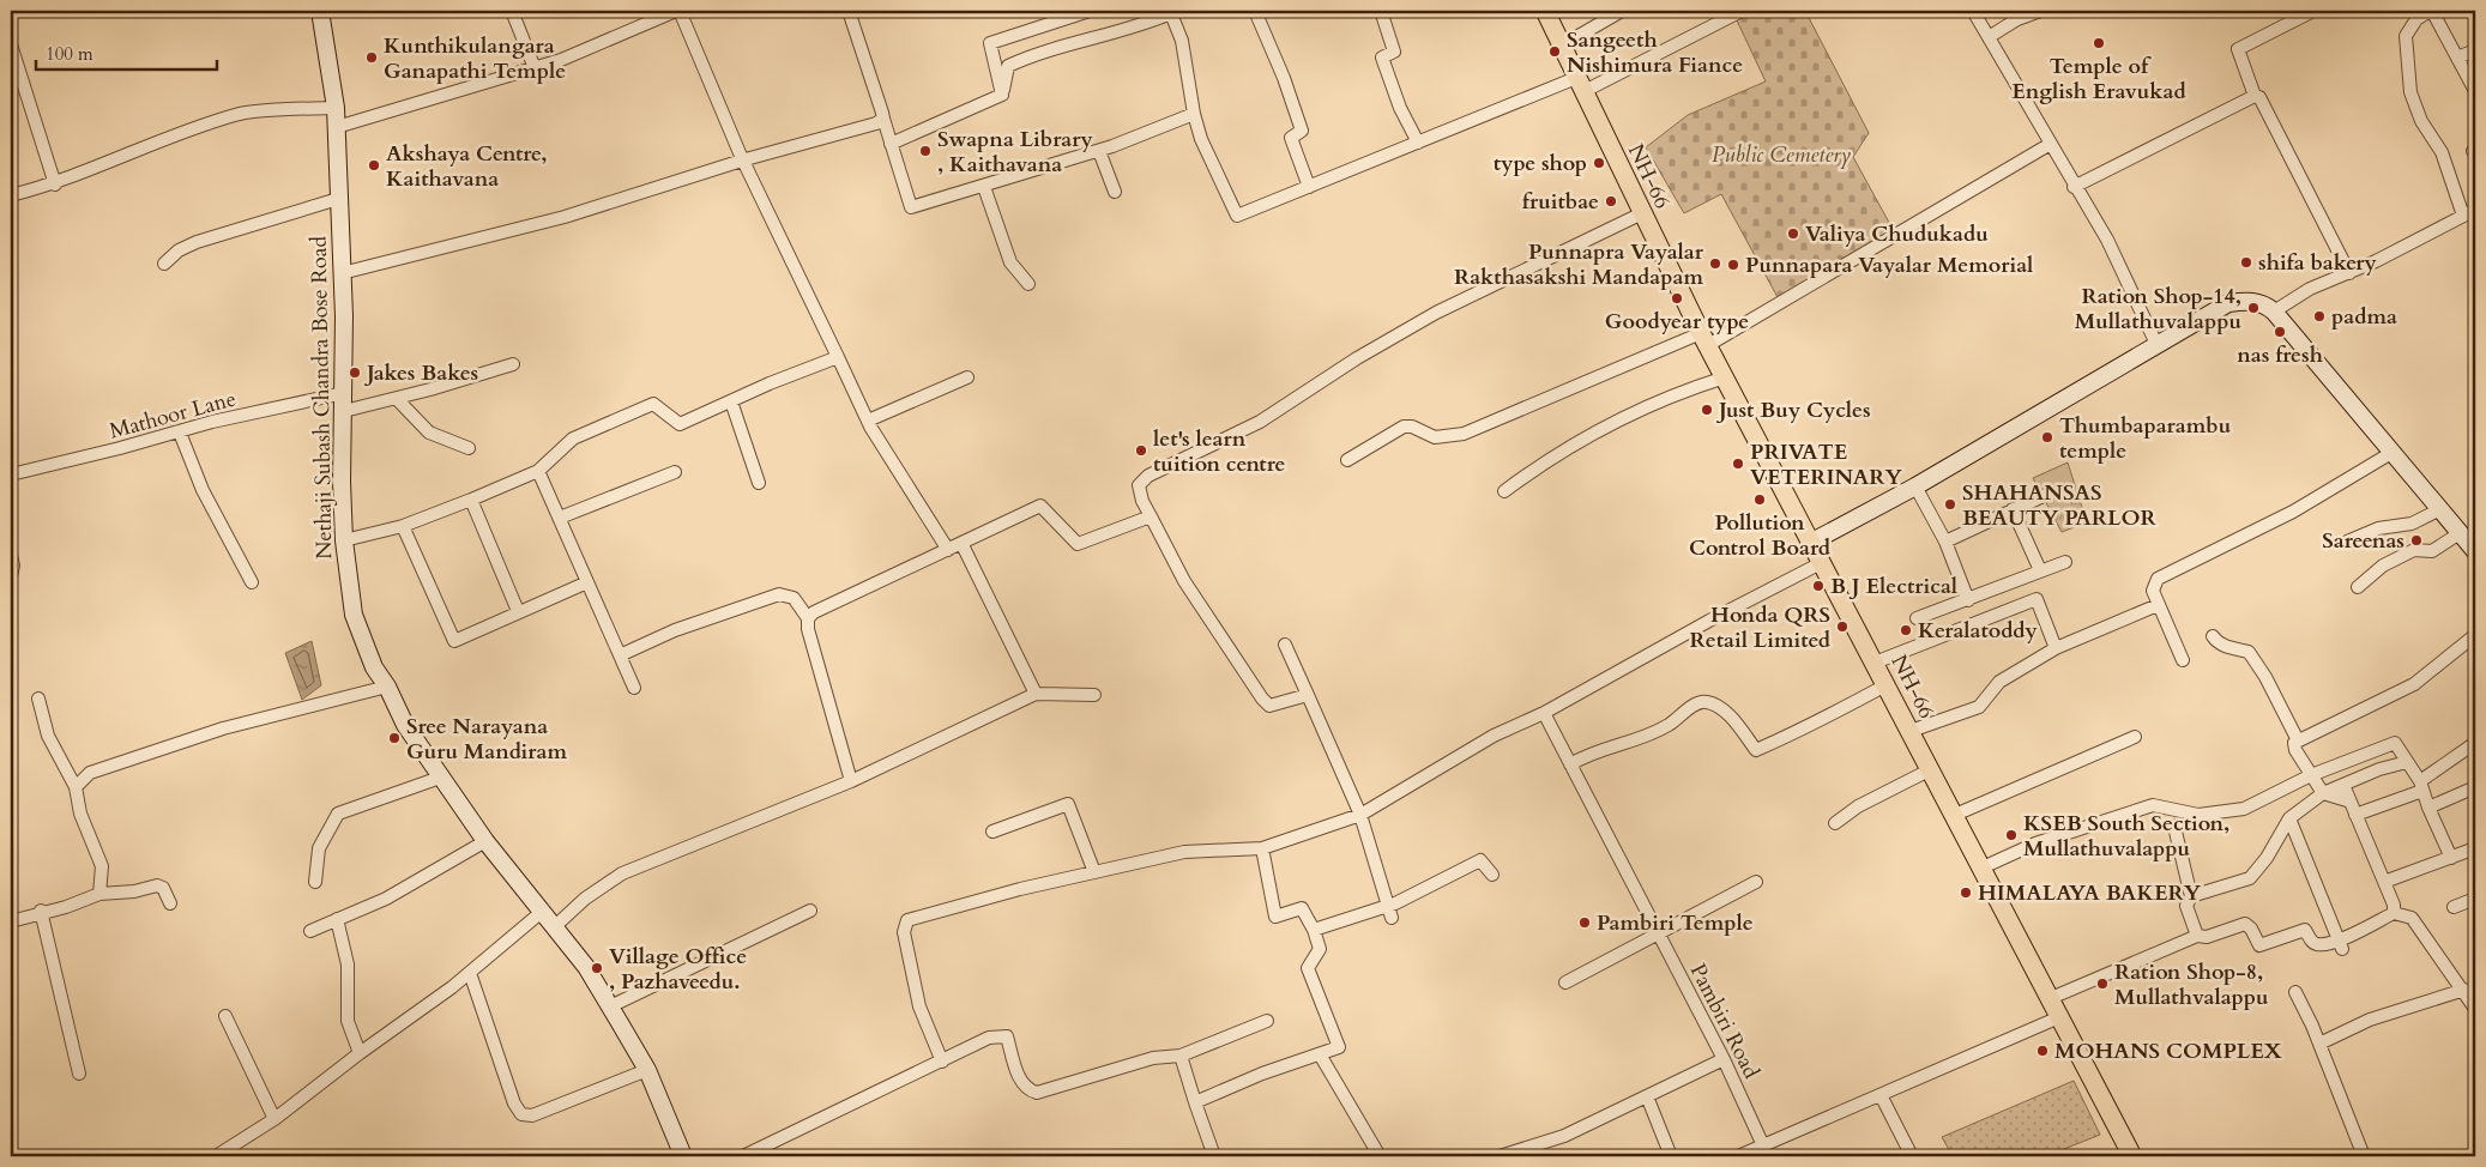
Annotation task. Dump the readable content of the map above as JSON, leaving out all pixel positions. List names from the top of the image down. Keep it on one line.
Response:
{"streets":{"main road":["NH-66","Nethaji Subash Chandra Bose Road"],"street":["Mathoor Lane","Pambiri Road"]},"crossings":[["Nethaji Subash Chandra Bose Road","Mathoor Lane"]],"parks":["Public Cemetery"],"places":["Temple of English Eravukad","Sangeeth Nishimura Fiance","Kunthikulangara Ganapathi Temple","Swapna Library , Kaithavana","type shop","Akshaya Centre, Kaithavana","fruitbae","Valiya Chudukadu","shifa bakery","Punnapra Vayalar Rakthasakshi Mandapam","Punnapara Vayalar Memorial","Goodyear type","Ration Shop-14, Mullathuvalappu","padma","nas fresh","Jakes Bakes","Just Buy Cycles","Thumbaparambu temple","let's learn tuition centre","PRIVATE VETERINARY","Pollution Control Board","SHAHANSAS BEAUTY PARLOR","Sareenas","B J Electrical","Honda QRS Retail Limited","Keralatoddy","Sree Narayana Guru Mandiram","KSEB South Section, Mullathuvalappu","HIMALAYA BAKERY","Pambiri Temple","Village Office , Pazhaveedu.","Ration Shop-8, Mullathvalappu","MOHANS COMPLEX"],"scale_bar":"100 m"}
